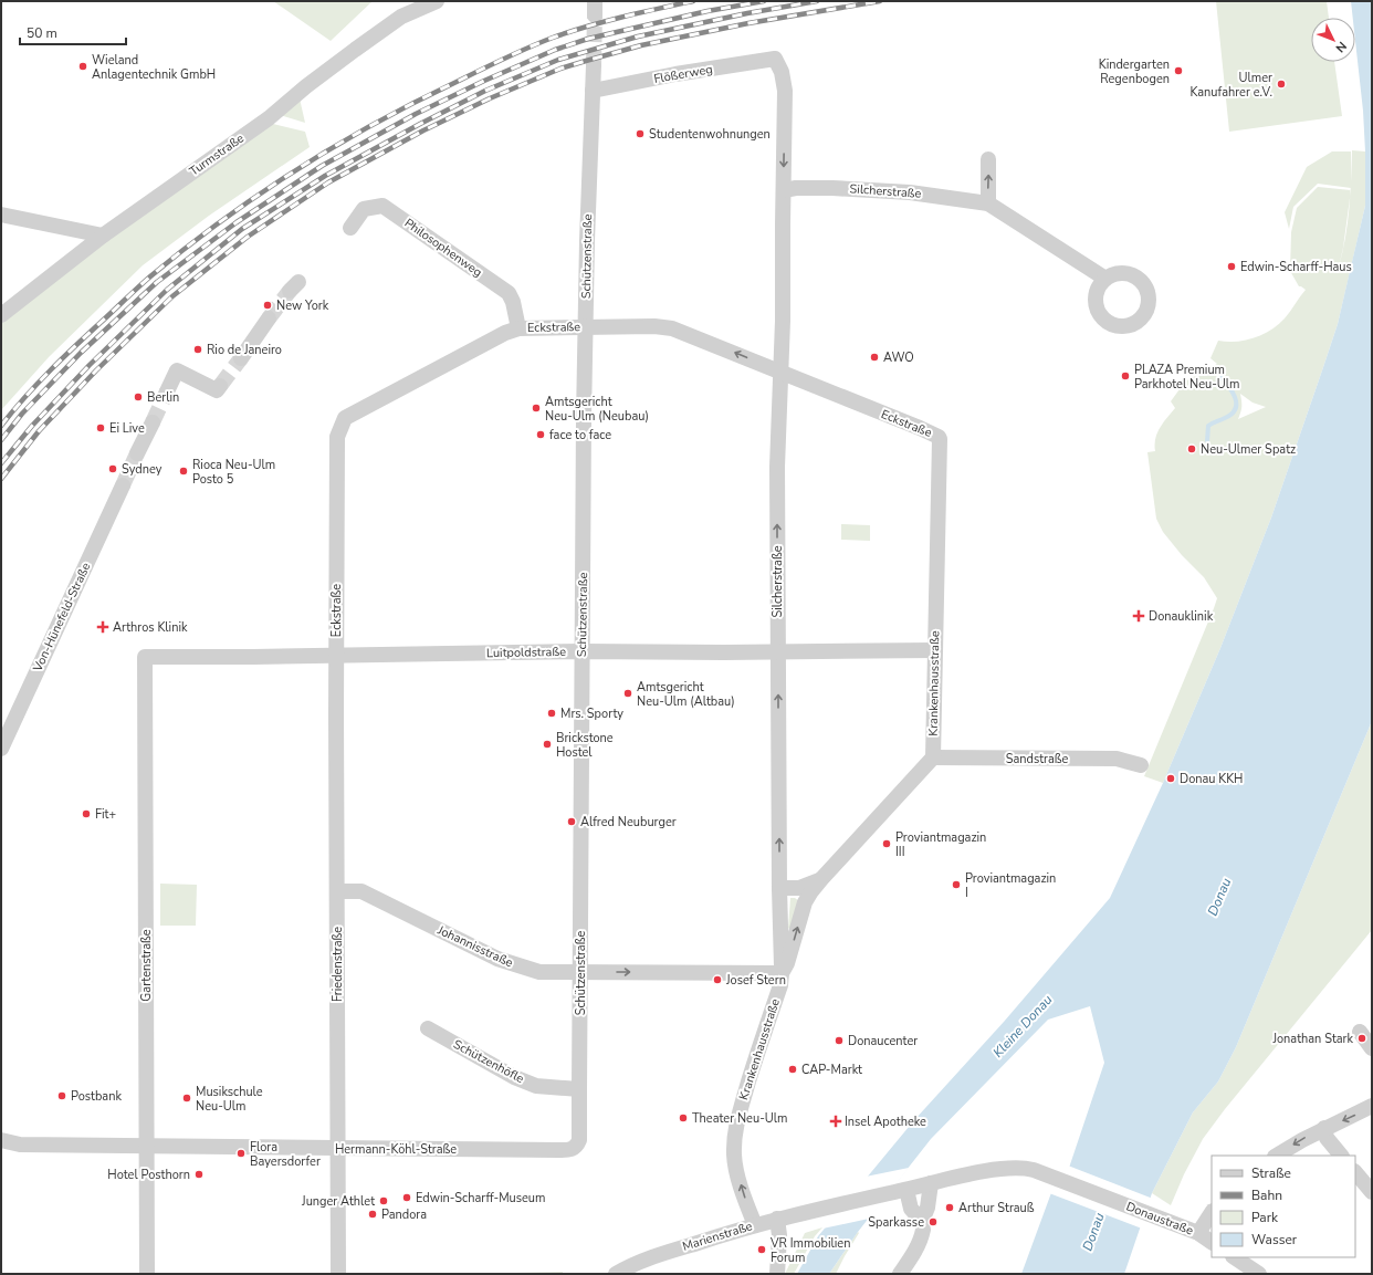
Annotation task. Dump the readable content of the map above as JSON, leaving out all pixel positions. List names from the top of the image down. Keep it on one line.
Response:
{"streets":{"street":["Flößerweg","Turmstraße","Silcherstraße","Philosophenweg","Schützenstraße","Eckstraße","Von-Hünefeld-Straße","Luitpoldstraße","Krankenhausstraße","Sandstraße","Johannisstraße","Friedenstraße","Gartenstraße","Schützenhöfle","Hermann-Köhl-Straße","Donaustraße","Marienstraße"]},"crossings":[["Flößerweg","Silcherstraße"],["Flößerweg","Schützenstraße"],["Silcherstraße","Eckstraße"],["Silcherstraße","Luitpoldstraße"],["Silcherstraße","Krankenhausstraße"],["Silcherstraße","Johannisstraße"],["Philosophenweg","Eckstraße"],["Schützenstraße","Eckstraße"],["Schützenstraße","Luitpoldstraße"],["Schützenstraße","Johannisstraße"],["Schützenstraße","Schützenhöfle"],["Schützenstraße","Hermann-Köhl-Straße"],["Eckstraße","Luitpoldstraße"],["Eckstraße","Krankenhausstraße"],["Eckstraße","Friedenstraße"],["Luitpoldstraße","Krankenhausstraße"],["Luitpoldstraße","Friedenstraße"],["Luitpoldstraße","Gartenstraße"],["Krankenhausstraße","Sandstraße"],["Krankenhausstraße","Johannisstraße"],["Krankenhausstraße","Marienstraße"],["Johannisstraße","Friedenstraße"],["Friedenstraße","Hermann-Köhl-Straße"],["Gartenstraße","Hermann-Köhl-Straße"],["Donaustraße","Marienstraße"]],"one_way":["Krankenhausstraße","Johannisstraße"],"water":["Donau","Kleine Donau"],"places":{"other":["Wieland Anlagentechnik GmbH","Kindergarten Regenbogen","Ulmer Kanufahrer e.V.","Studentenwohnungen","Edwin-Scharff-Haus","New York","Rio de Janeiro","AWO","PLAZA Premium Parkhotel Neu-Ulm","Berlin","Amtsgericht Neu-Ulm (Neubau)","Ei Live","face to face","Neu-Ulmer Spatz","Sydney","Rioca Neu-Ulm Posto 5","Amtsgericht Neu-Ulm (Altbau)","Mrs. Sporty","Brickstone Hostel","Donau KKH","Fit+","Alfred Neuburger","Proviantmagazin III","Proviantmagazin I","Josef Stern","Jonathan Stark","Donaucenter","CAP-Markt","Postbank","Musikschule Neu-Ulm","Theater Neu-Ulm","Flora Bayersdorfer","Hotel Posthorn","Edwin-Scharff-Museum","Junger Athlet","Arthur Strauß","Pandora","Sparkasse","VR Immobilien Forum"],"health":["Donauklinik","Arthros Klinik","Insel Apotheke"]},"legend":["Straße","Bahn","Park","Wasser"],"scale_bar":"50 m","north":"bottom right"}
